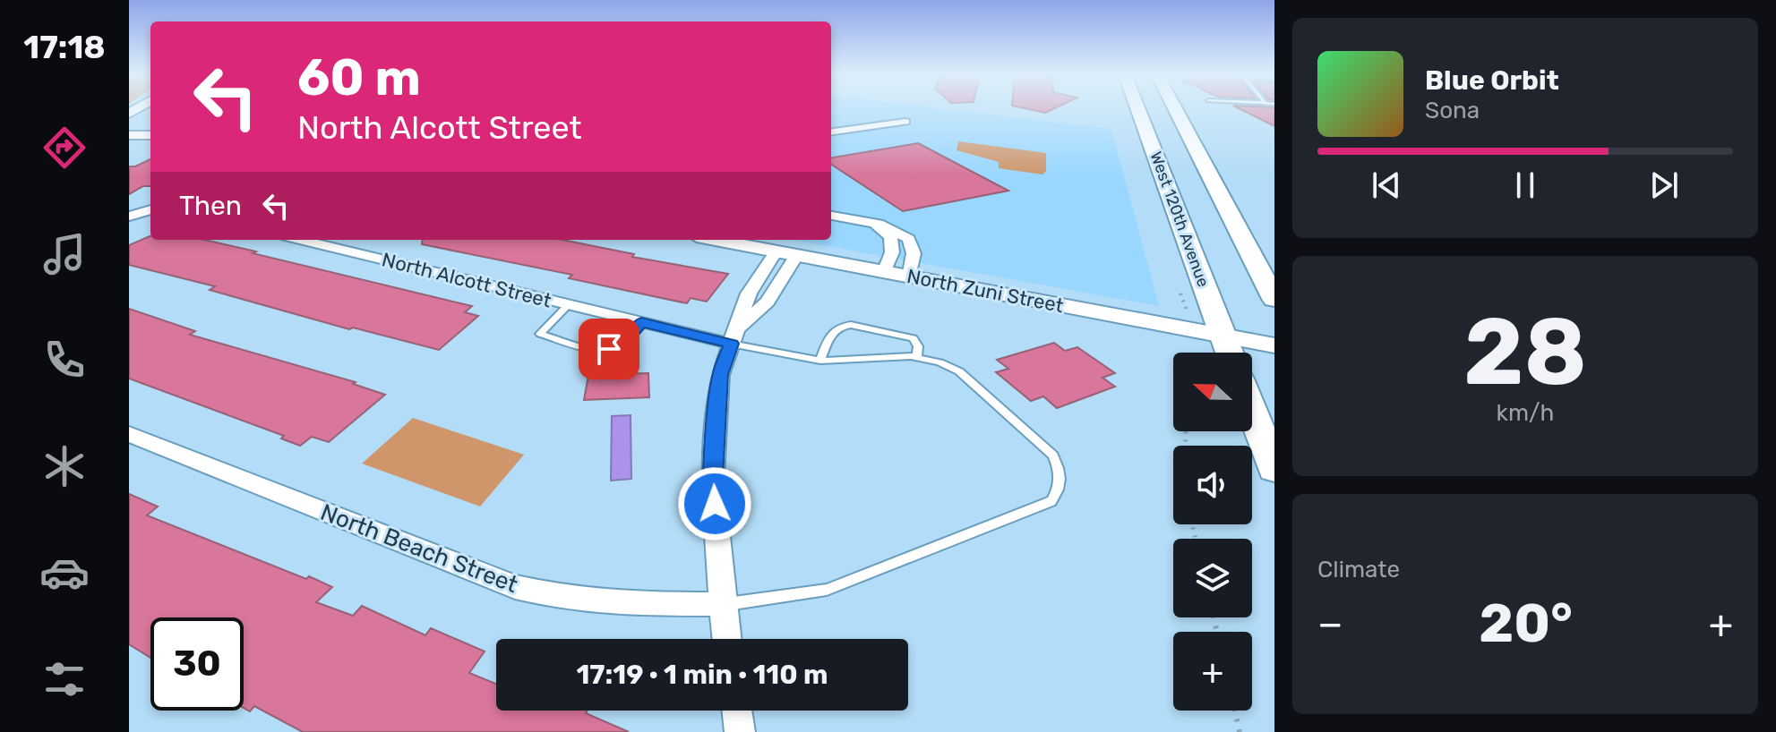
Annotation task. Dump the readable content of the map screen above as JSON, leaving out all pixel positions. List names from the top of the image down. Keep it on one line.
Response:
{"streets":{"main road":["West 120th Avenue"],"street":["North Alcott Street","North Zuni Street","North Beach Street"]},"crossings":[["West 120th Avenue","North Zuni Street"]],"north":"left","page":{"tabs":"17:18","turn":["60 m","North Alcott Street"],"song":["Blue Orbit","Sona"],"then":"Then","tile":[["28","km/h"],"Climate"],"map_buttons":"+","heat":["−","20°","+"],"limit":"30","trip":"17:19 · 1 min · 110 m"}}
